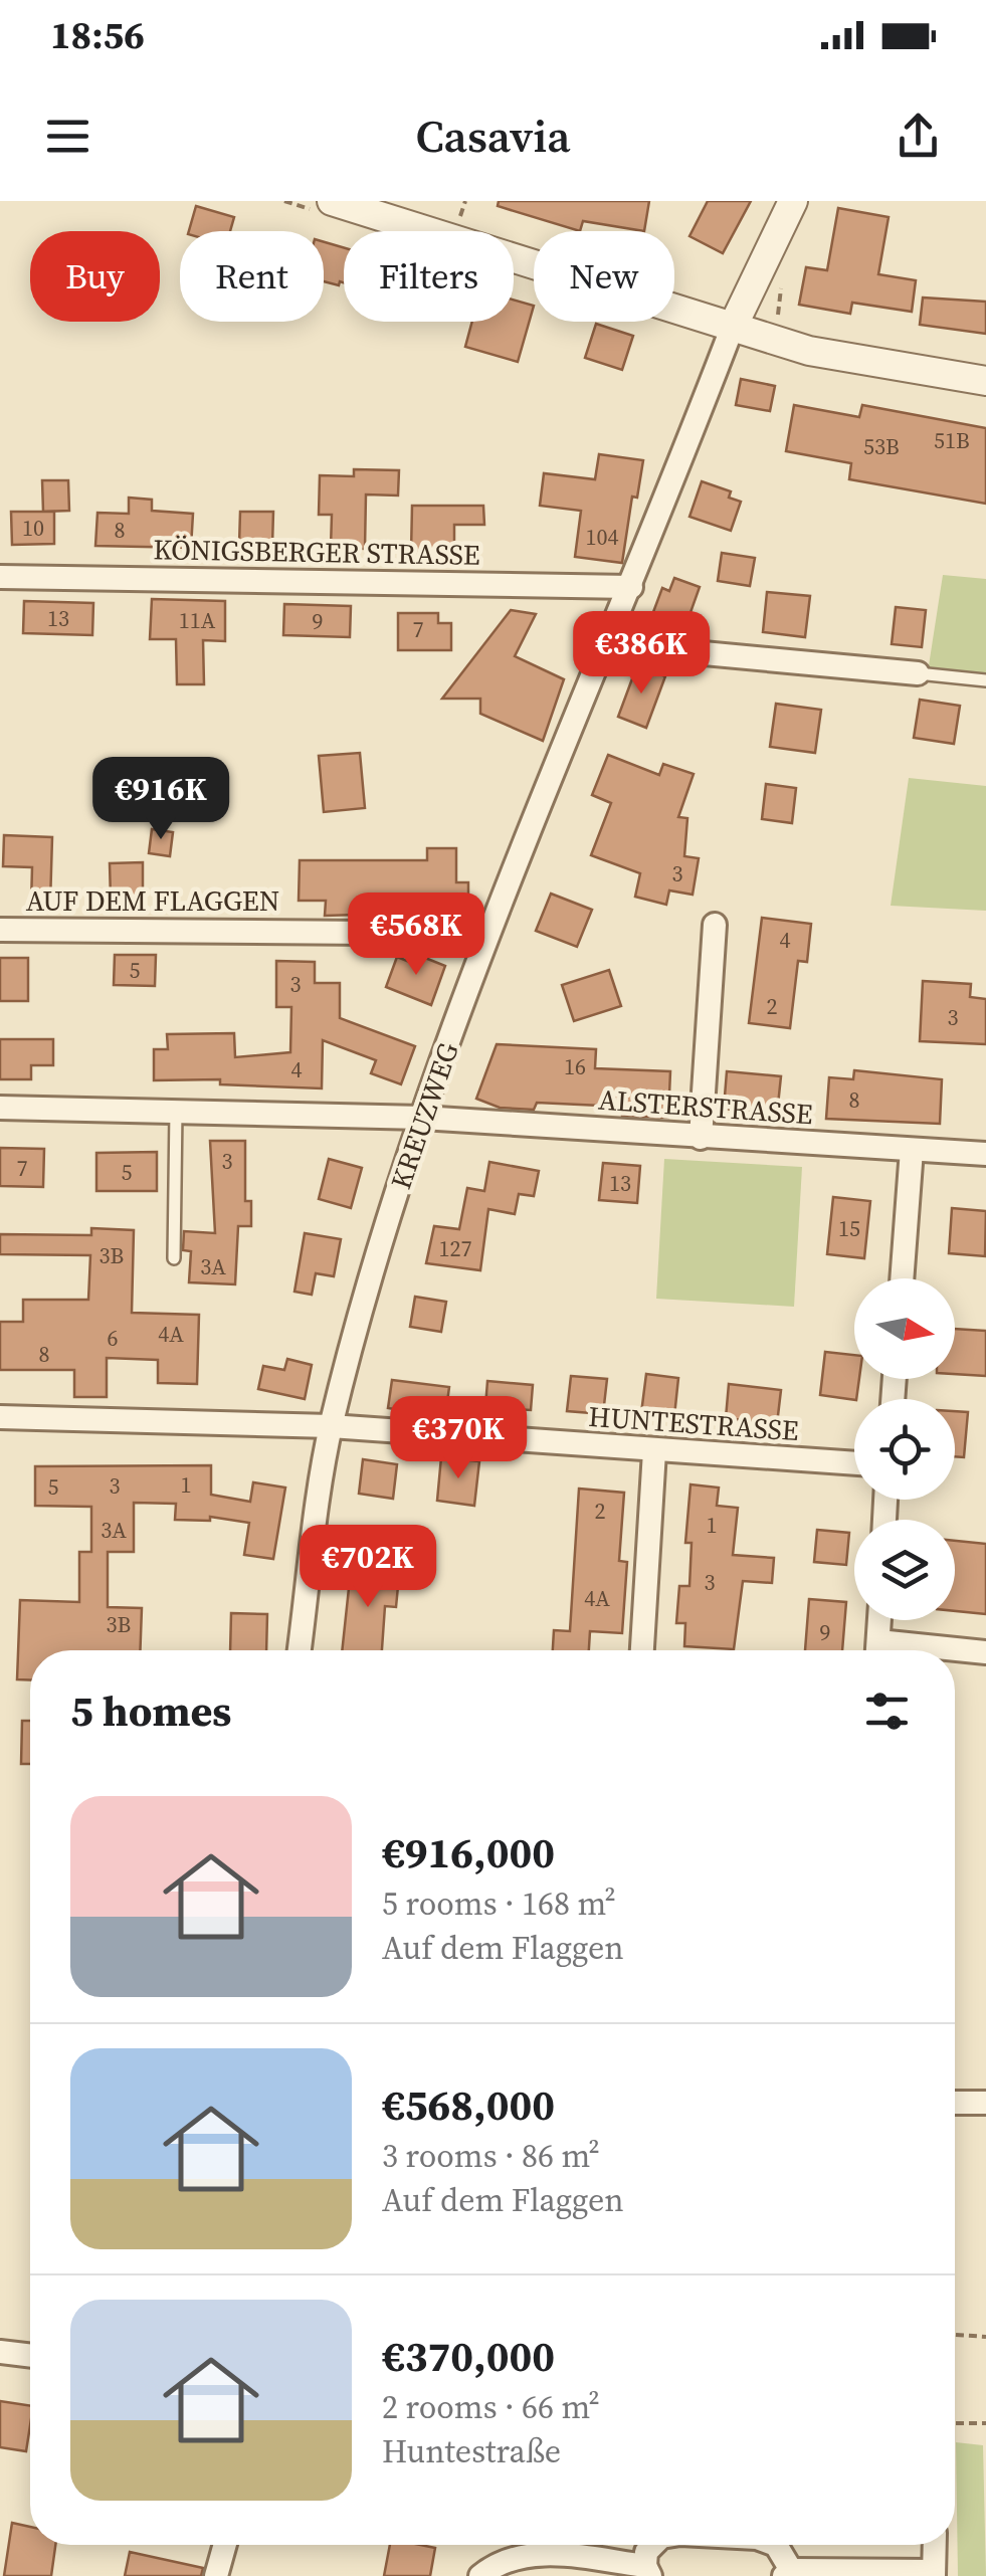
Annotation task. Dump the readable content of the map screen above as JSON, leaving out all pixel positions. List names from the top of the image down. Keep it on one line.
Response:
{"streets":{"street":["KÖNIGSBERGER STRASSE","AUF DEM FLAGGEN","ALSTERSTRASSE","KREUZWEG","HUNTESTRASSE"]},"crossings":[["KÖNIGSBERGER STRASSE","KREUZWEG"],["AUF DEM FLAGGEN","KREUZWEG"],["ALSTERSTRASSE","KREUZWEG"],["KREUZWEG","HUNTESTRASSE"]],"house_numbers":["51B","53B","10","8","104","13","11A","9","7","3","4","5","3","2","3","16","4","8","3","7","5","13","15","127","3B","3A","4A","6","8","1","3","5","2","1","3A","3","4A","3B","9"],"north":"right","page":{"status":"18:56","header":"Casavia","chip":["Buy","Rent","Filters","New"],"price":["€386K","€916K","€568K","€370K","€702K"],"heading":"5 homes","list":[{"name":"€916,000","note":"5 rooms · 168 m² · Auf dem Flaggen"},{"name":"€568,000","note":"3 rooms · 86 m² · Auf dem Flaggen"},{"name":"€370,000","note":"2 rooms · 66 m² · Huntestraße"}]}}
